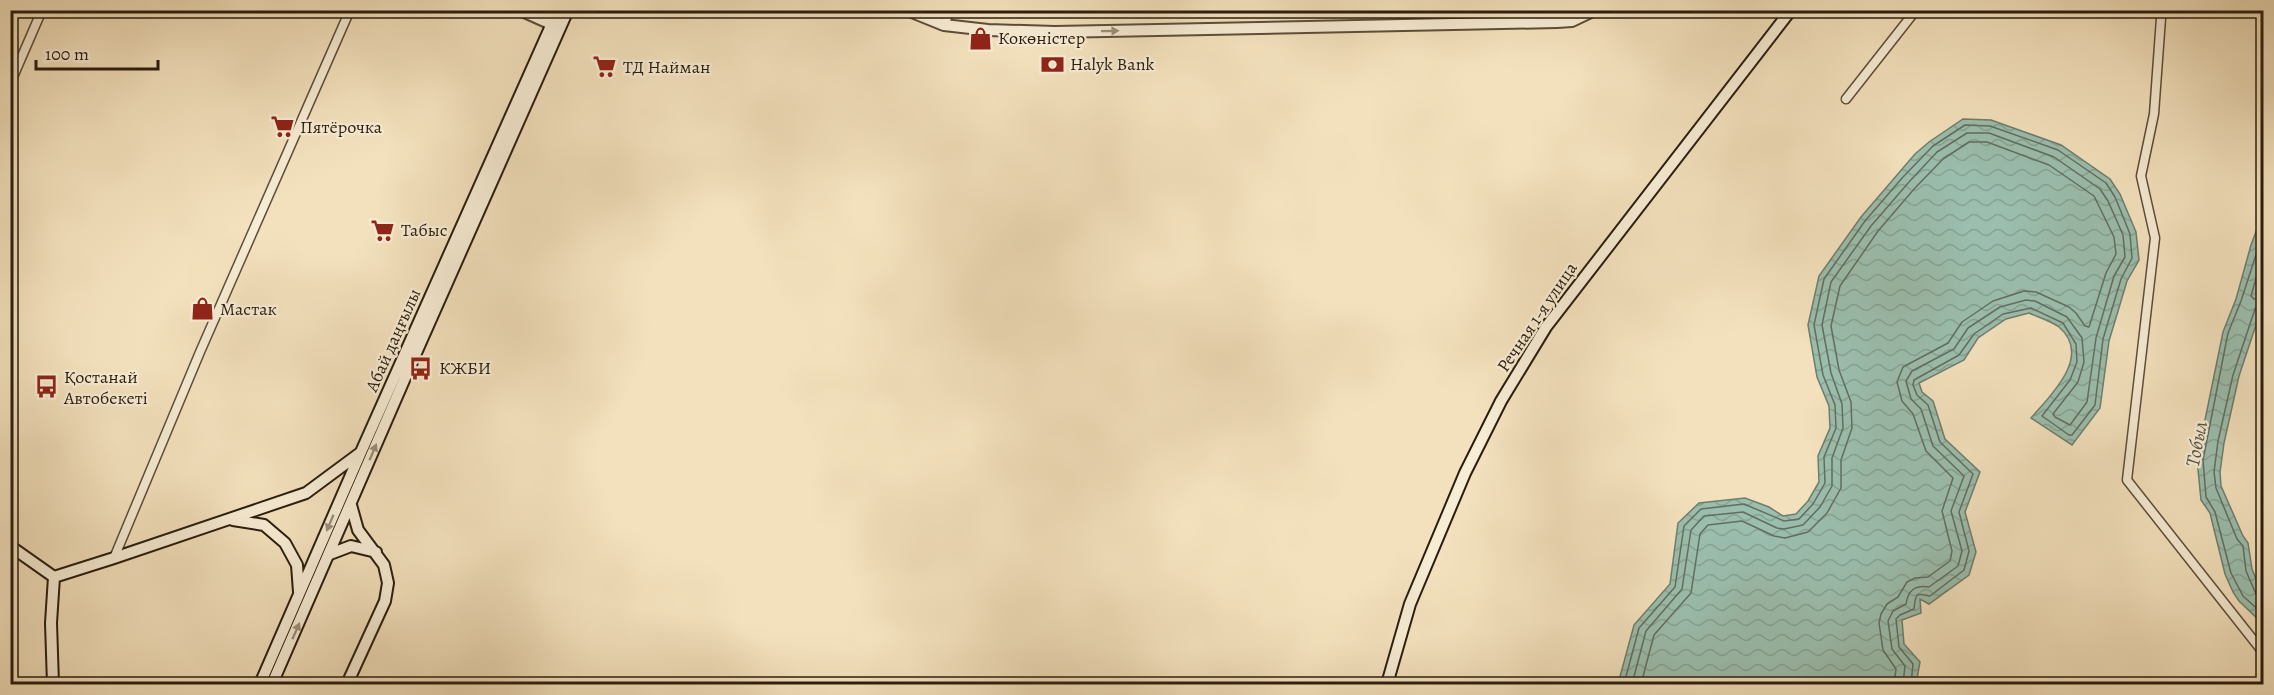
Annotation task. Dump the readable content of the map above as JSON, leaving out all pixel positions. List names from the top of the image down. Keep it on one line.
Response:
{"streets":{"main road":["Речная 1-я улица","Абай даңғылы"]},"water":["Тобыл"],"places":{"shop":["Кокөністер","Мастак"],"bank":["Halyk Bank"],"supermarket":["ТД Найман","Пятёрочка","Табыс"],"bus stop":["КЖБИ","Қостанай Автобекеті"]},"scale_bar":"100 m"}
